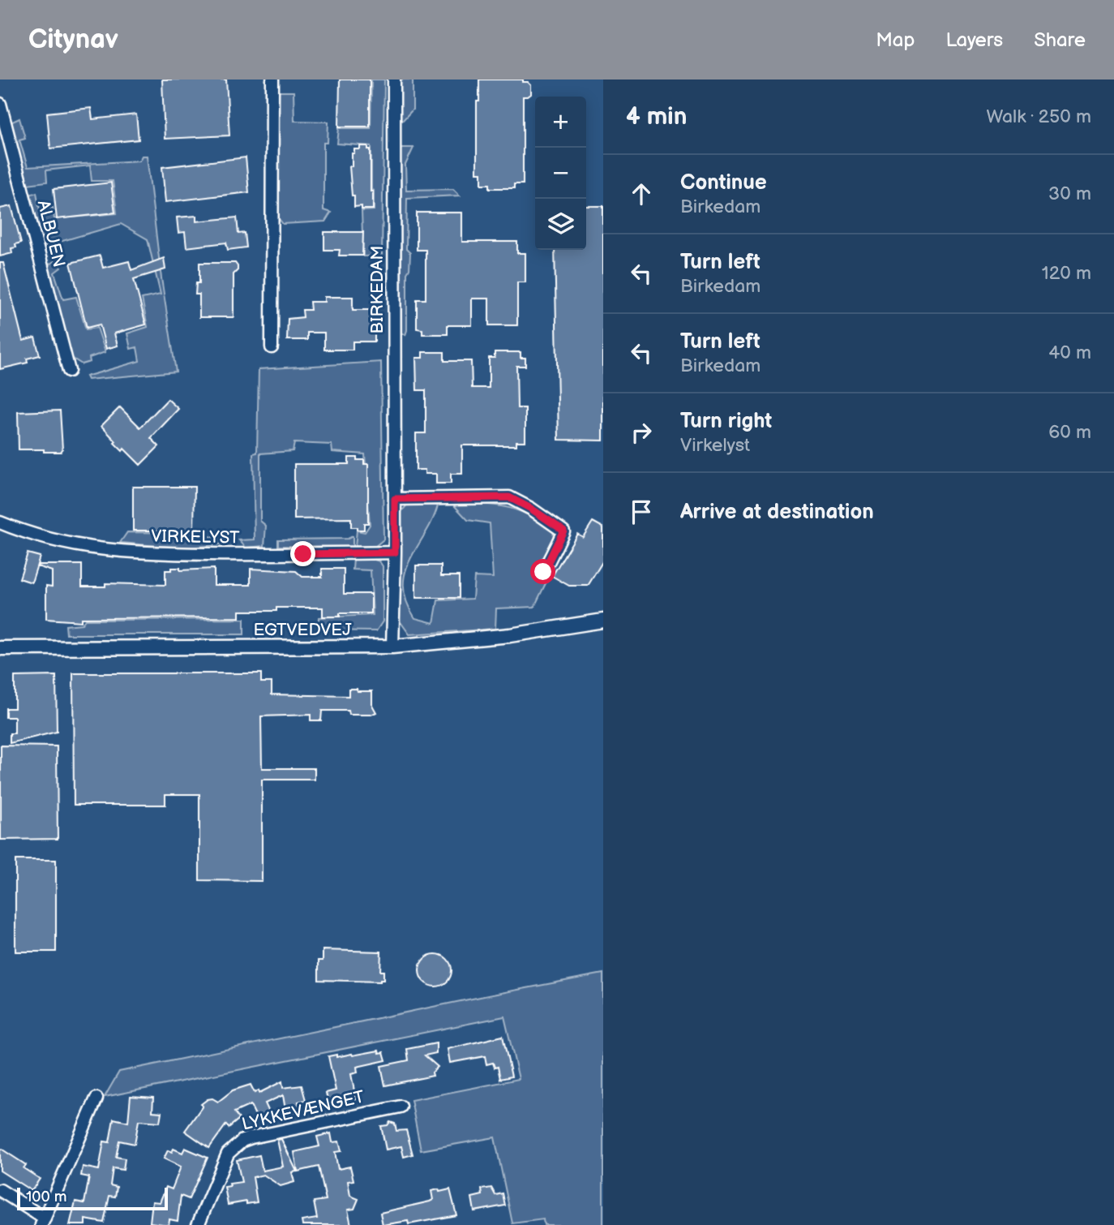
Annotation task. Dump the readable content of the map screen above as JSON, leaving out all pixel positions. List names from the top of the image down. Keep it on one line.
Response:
{"streets":{"street":["ALBUEN","BIRKEDAM","VIRKELYST","EGTVEDVEJ","LYKKEVÆNGET"]},"crossings":[["BIRKEDAM","VIRKELYST"],["BIRKEDAM","EGTVEDVEJ"]],"scale_bar":"100 m","page":{"header":"Citynav","nav":["Map","Layers","Share"],"heading":["4 min","Walk · 250 m"],"map_buttons":["+","−"],"list":[["Continue","Birkedam","30 m"],["Turn left","Birkedam","120 m"],["Turn left","Birkedam","40 m"],["Turn right","Virkelyst","60 m"],"Arrive at destination"],"scale":"100 m"}}
